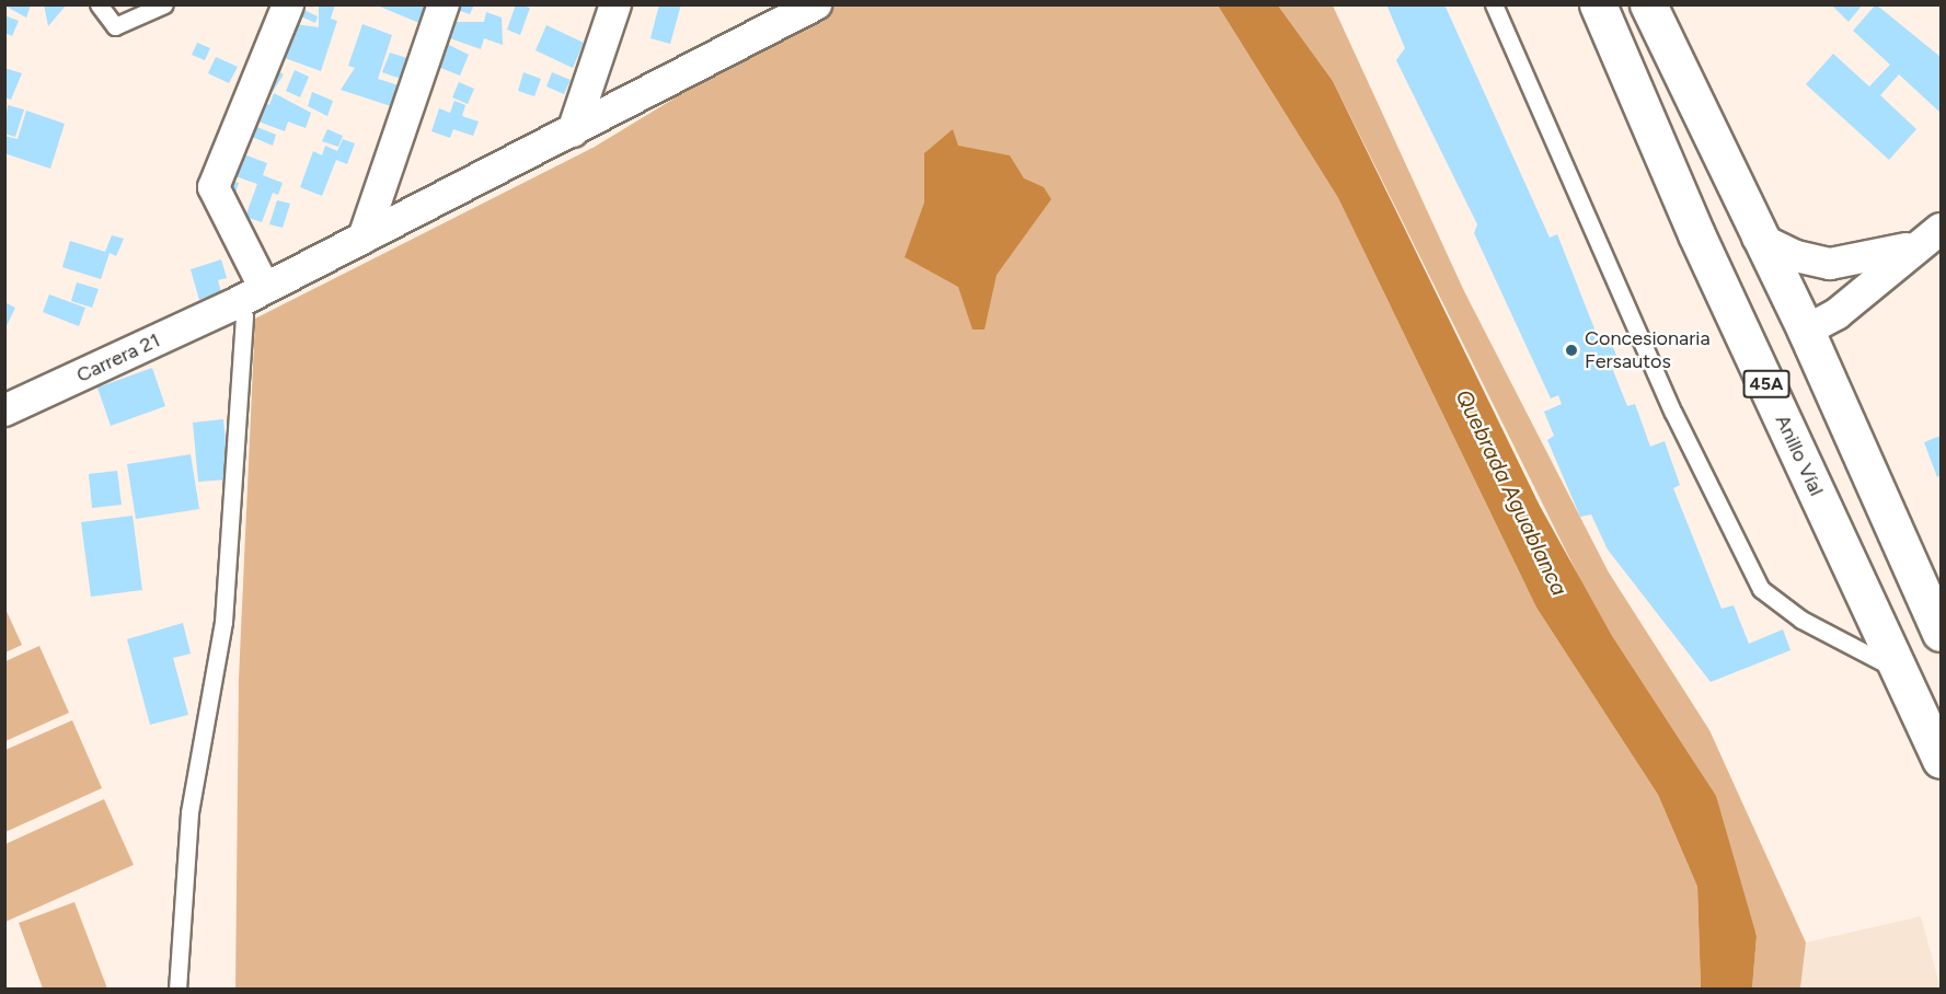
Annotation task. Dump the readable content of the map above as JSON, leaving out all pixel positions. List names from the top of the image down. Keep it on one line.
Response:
{"streets":{"highway":["45A","Anillo Víal"],"street":["Carrera 21"]},"water":["Quebrada Aguablanca"],"places":["Concesionaria Fersautos"]}
